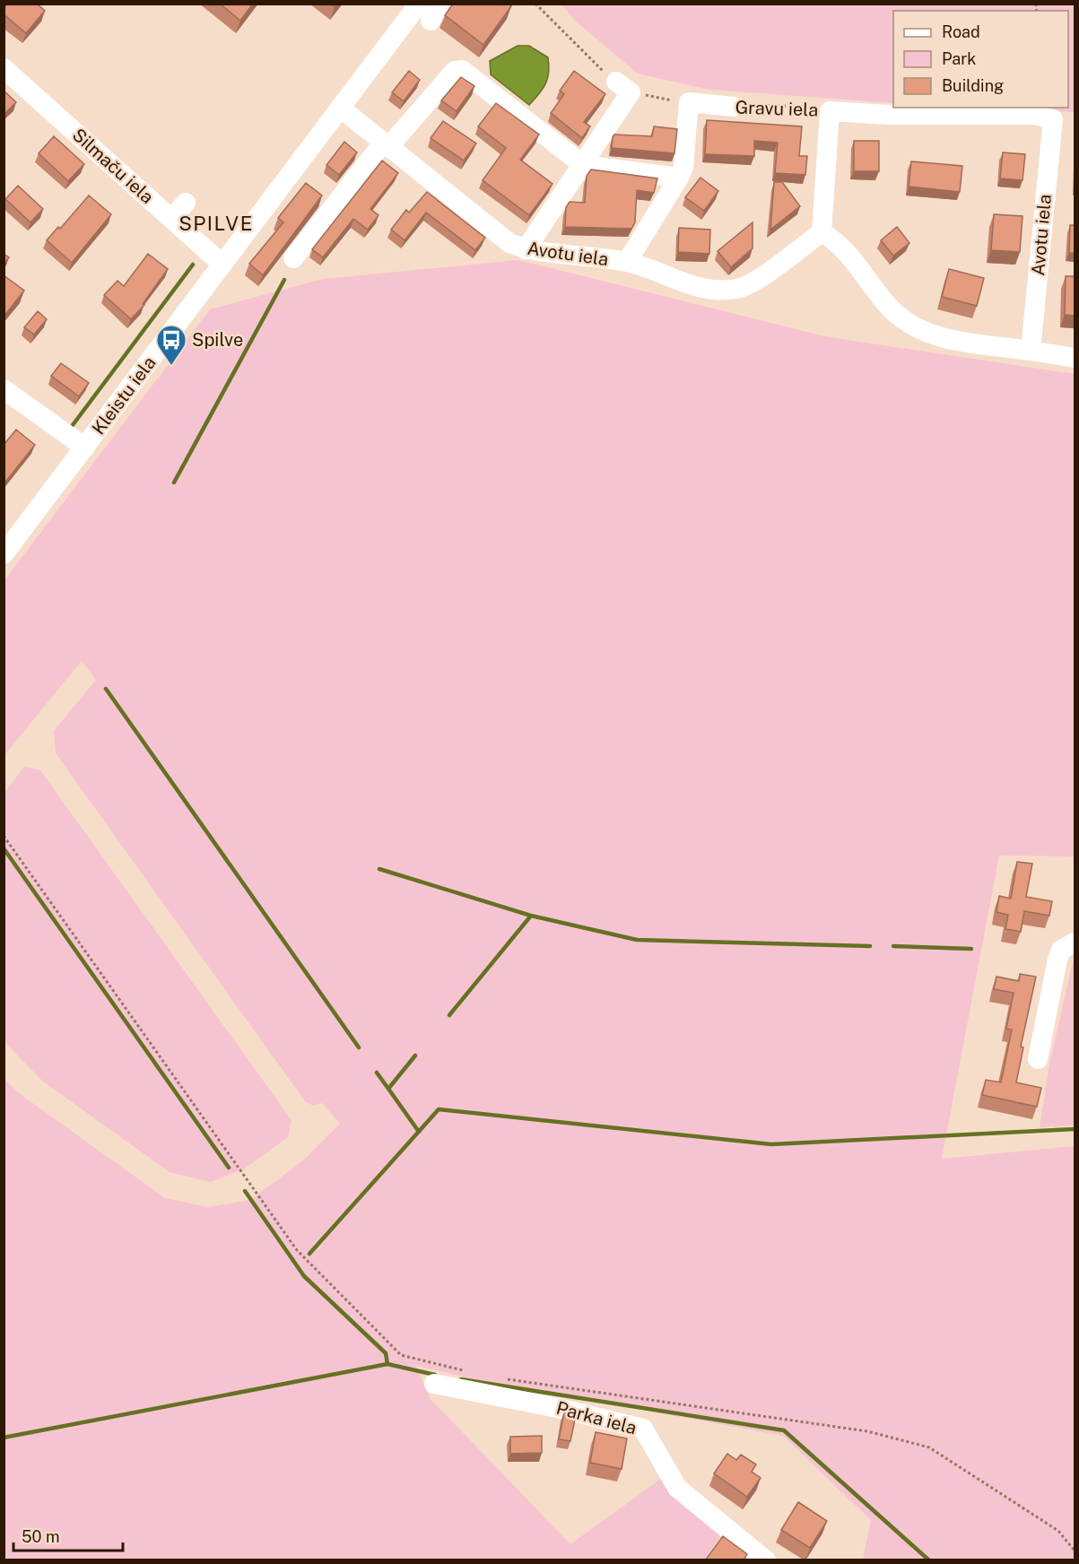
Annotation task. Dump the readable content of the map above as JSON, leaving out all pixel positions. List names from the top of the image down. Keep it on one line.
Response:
{"streets":{"street":["Gravu iela","Silmaču iela","Avotu iela","Kleistu iela","Parka iela"]},"crossings":[["Gravu iela","Avotu iela"],["Silmaču iela","Kleistu iela"],["Avotu iela","Kleistu iela"]],"districts":["SPILVE"],"places":{"bus stop":["Spilve"]},"legend":["Road","Park","Building"],"scale_bar":"50 m"}
